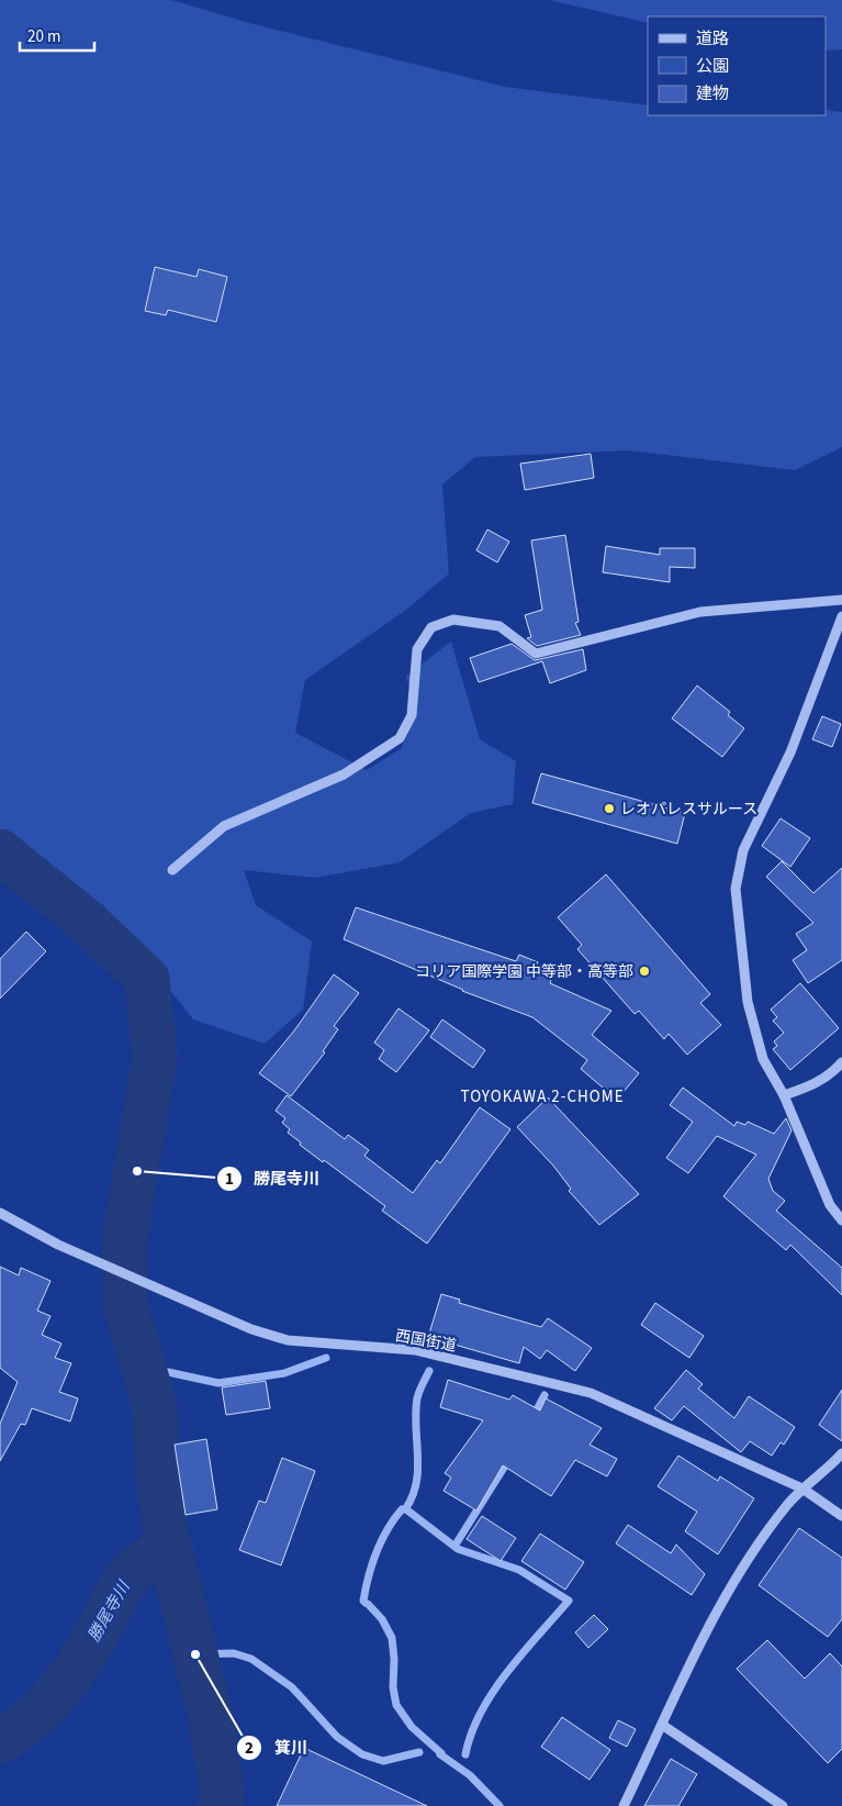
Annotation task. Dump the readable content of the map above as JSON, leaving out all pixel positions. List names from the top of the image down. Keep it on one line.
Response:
{"streets":{"street":["西国街道"]},"districts":["TOYOKAWA 2-CHOME"],"water":["勝尾寺川"],"places":["レオパレスサルース","コリア国際学園 中等部・高等部","勝尾寺川","箕川"],"legend":["道路","公園","建物"],"scale_bar":"20 m"}
